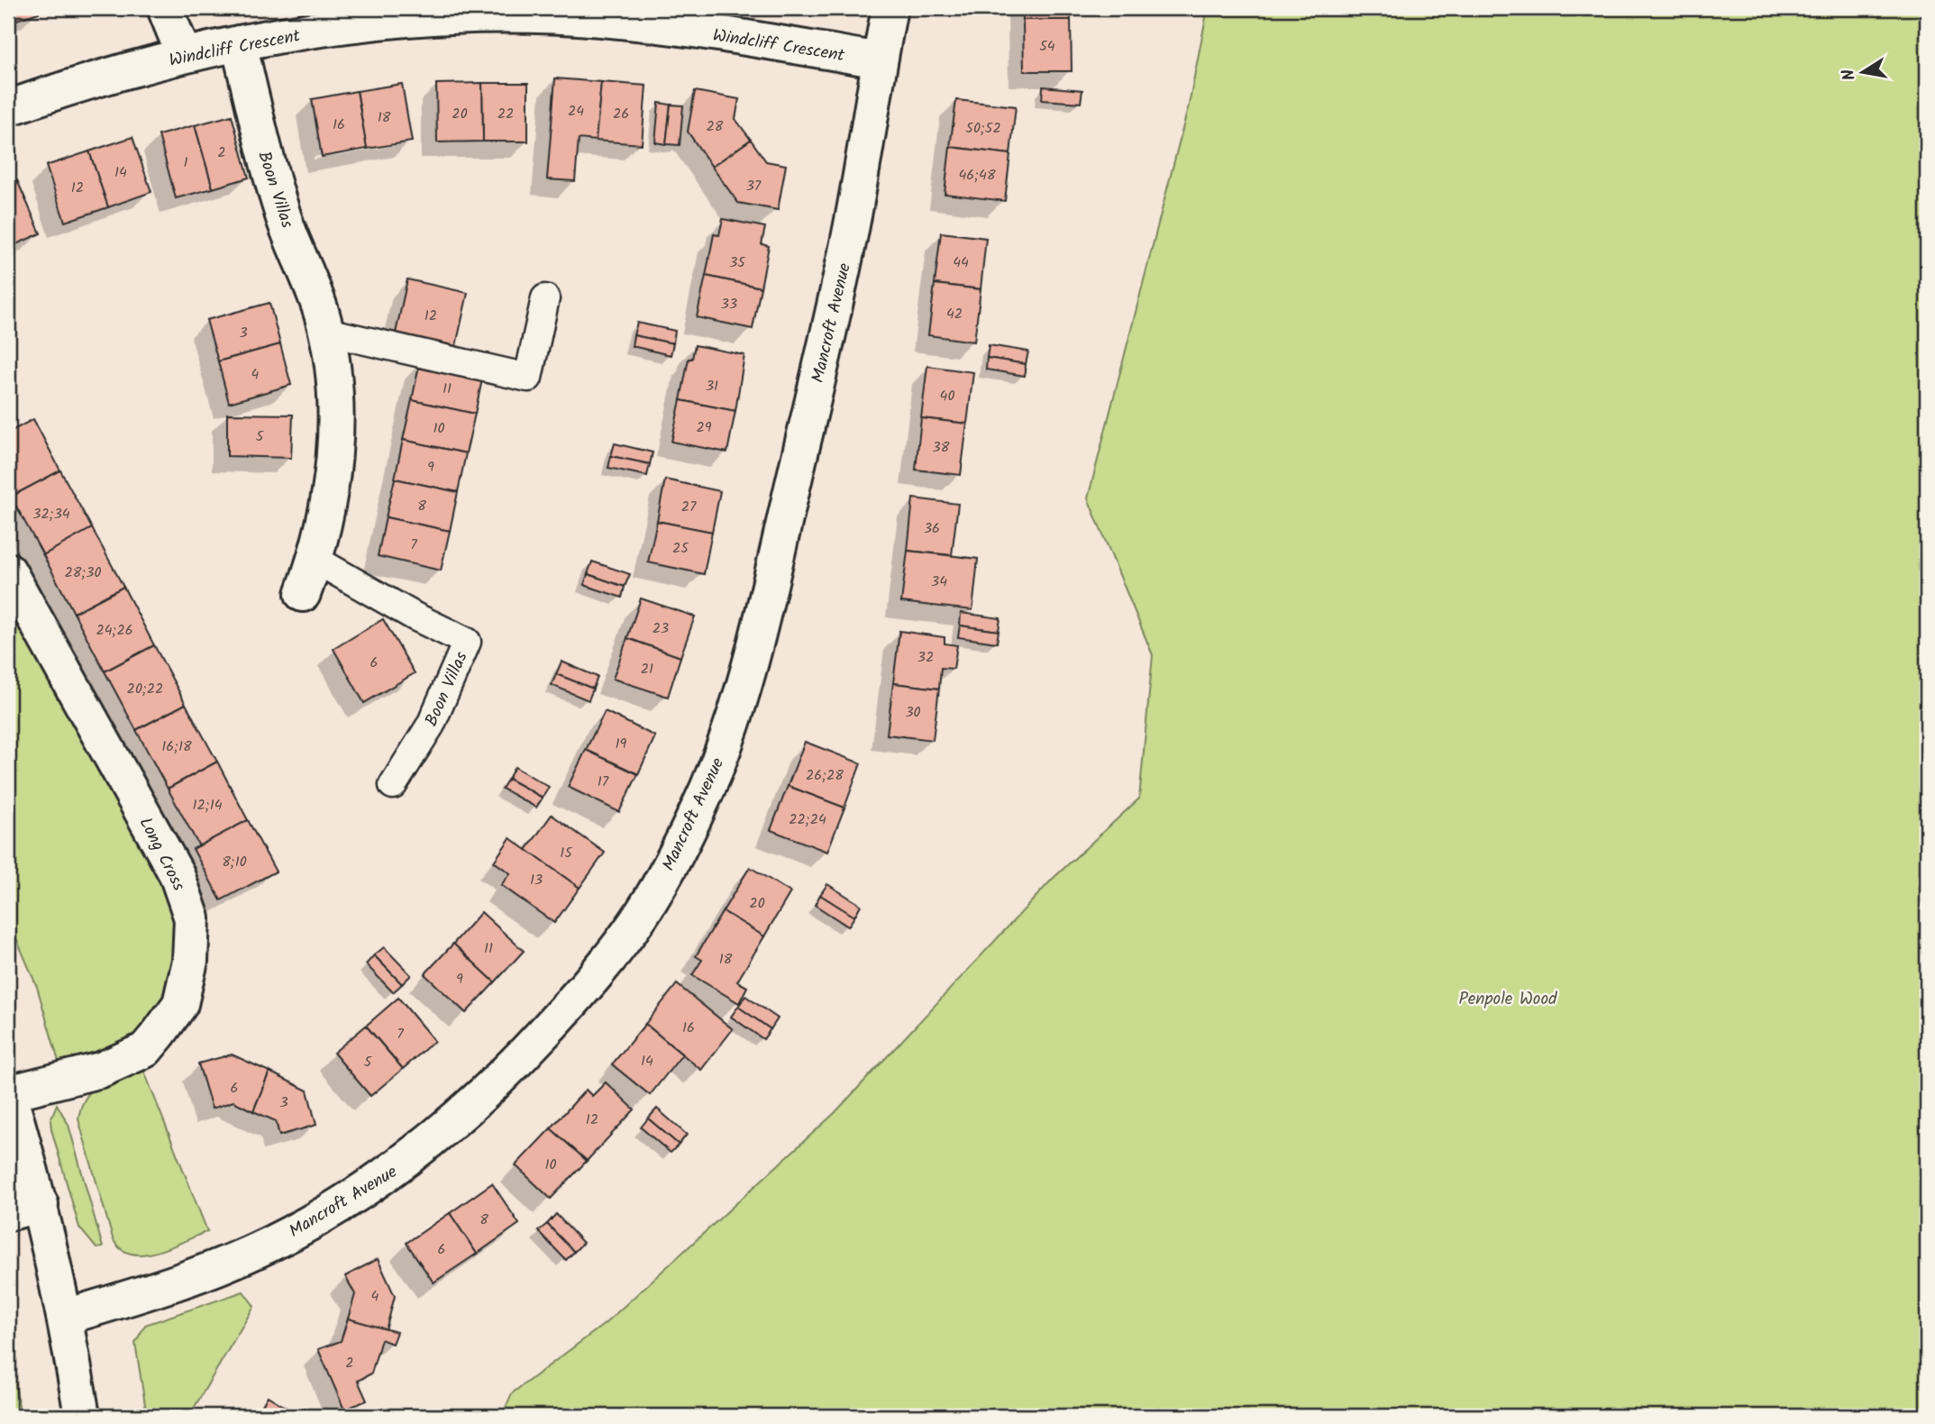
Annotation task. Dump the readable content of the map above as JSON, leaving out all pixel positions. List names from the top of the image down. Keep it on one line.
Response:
{"streets":{"street":["Windcliff Crescent","Boon Villas","Mancroft Avenue","Long Cross"]},"crossings":[["Windcliff Crescent","Boon Villas"],["Windcliff Crescent","Mancroft Avenue"],["Mancroft Avenue","Long Cross"]],"parks":["Penpole Wood"],"house_numbers":["54","24","20","22","26","18","16","28","50;52","2","1","14","46;48","37","12","35","44","33","42","12","3","4","31","11","40","29","10","5","38","9","8","27","32;34","36","7","25","28;30","34","23","24;26","32","6","21","20;22","30","19","16;18","26;28","17","12;14","22;24","15","8;10","13","20","11","18","9","16","7","14","5","6","3","12","10","8","6","4","2"],"north":"left"}
